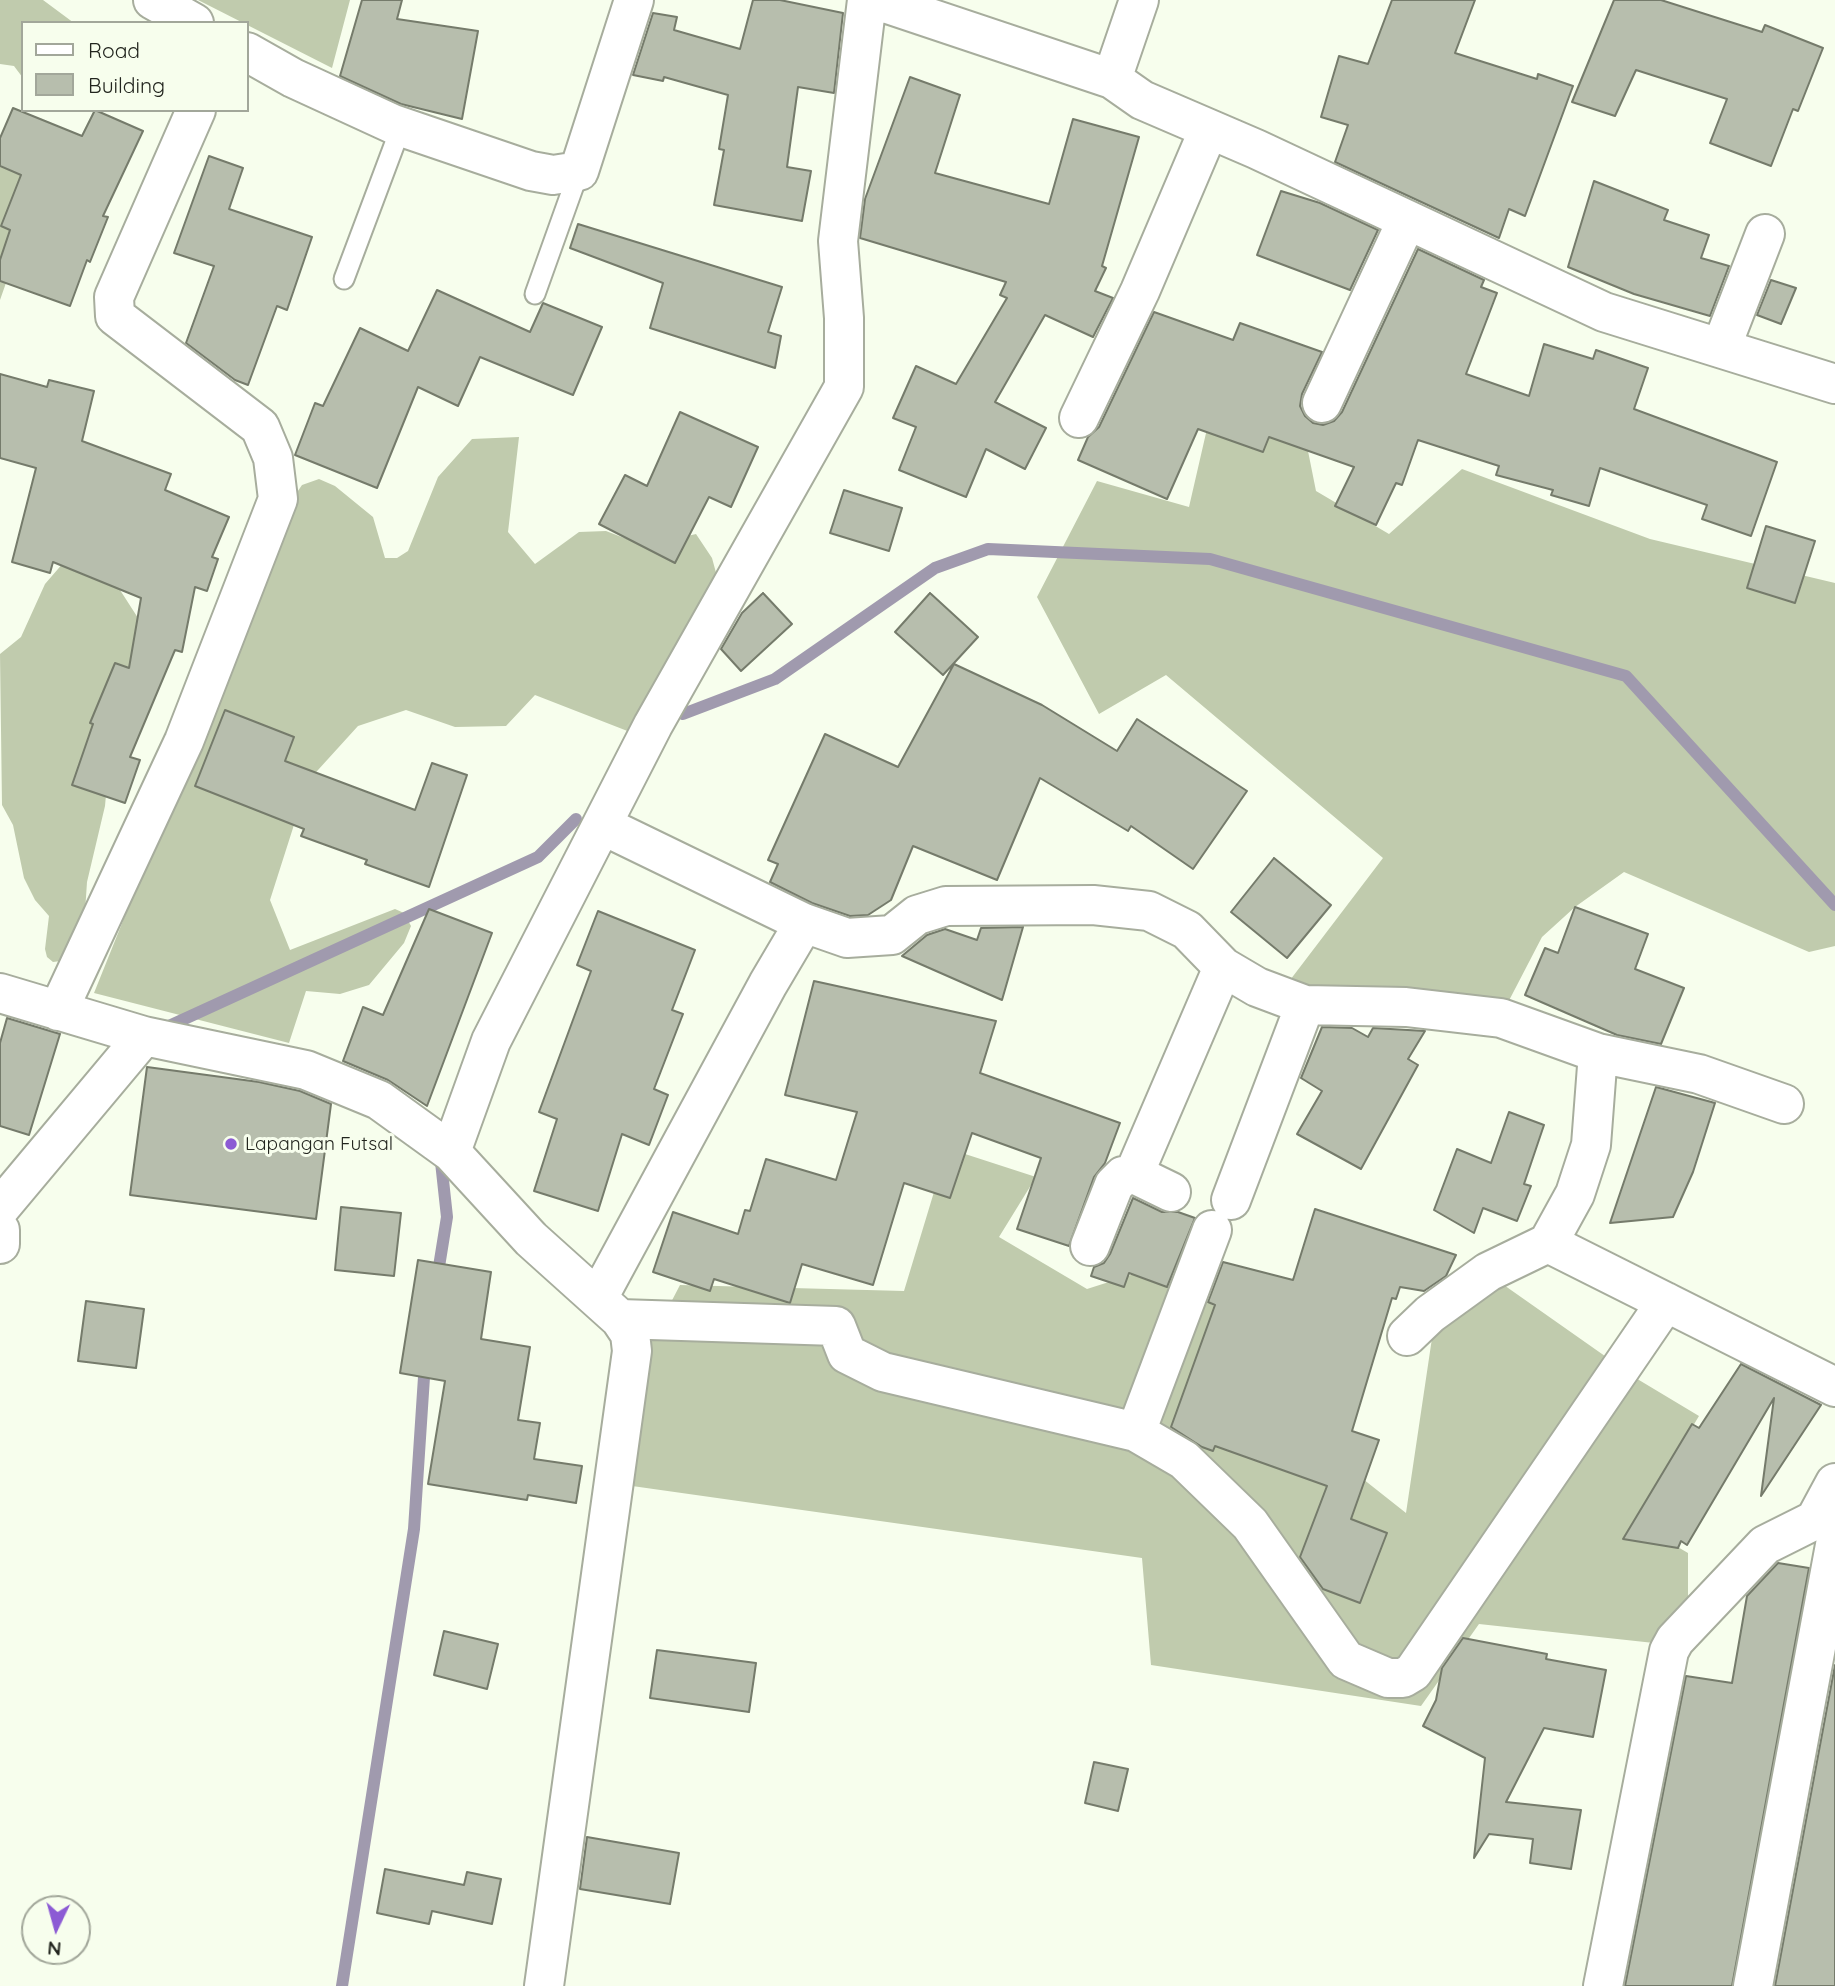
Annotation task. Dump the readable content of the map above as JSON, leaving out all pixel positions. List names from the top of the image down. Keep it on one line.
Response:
{"places":["Lapangan Futsal"],"legend":["Road","Building"],"north":"bottom"}
